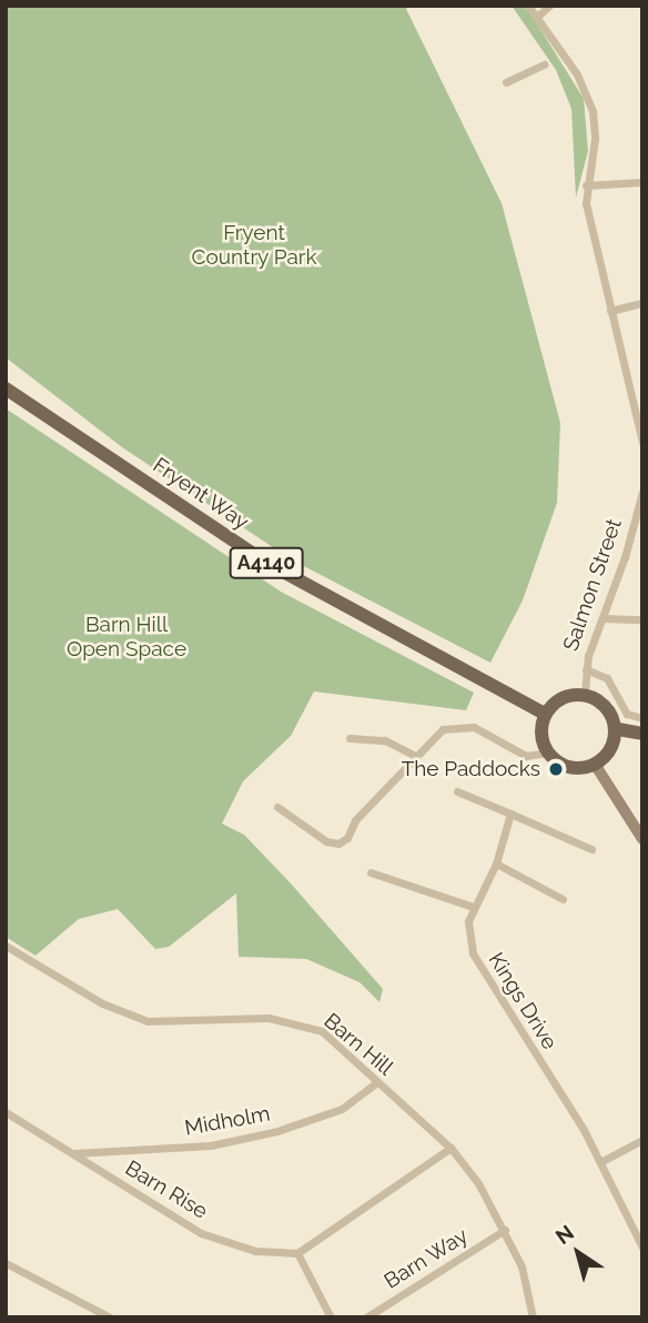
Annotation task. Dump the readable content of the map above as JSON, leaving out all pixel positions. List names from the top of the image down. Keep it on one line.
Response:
{"streets":{"main road":["Fryent Way","A4140"],"street":["Salmon Street","Kings Drive","Barn Hill","Midholm","Barn Rise","Barn Way"]},"crossings":[["Fryent Way","Salmon Street"],["Barn Hill","Midholm"],["Barn Hill","Barn Way"],["Midholm","Barn Rise"]],"parks":["Fryent Country Park","Barn Hill Open Space"],"places":["The Paddocks"],"north":"top left"}
